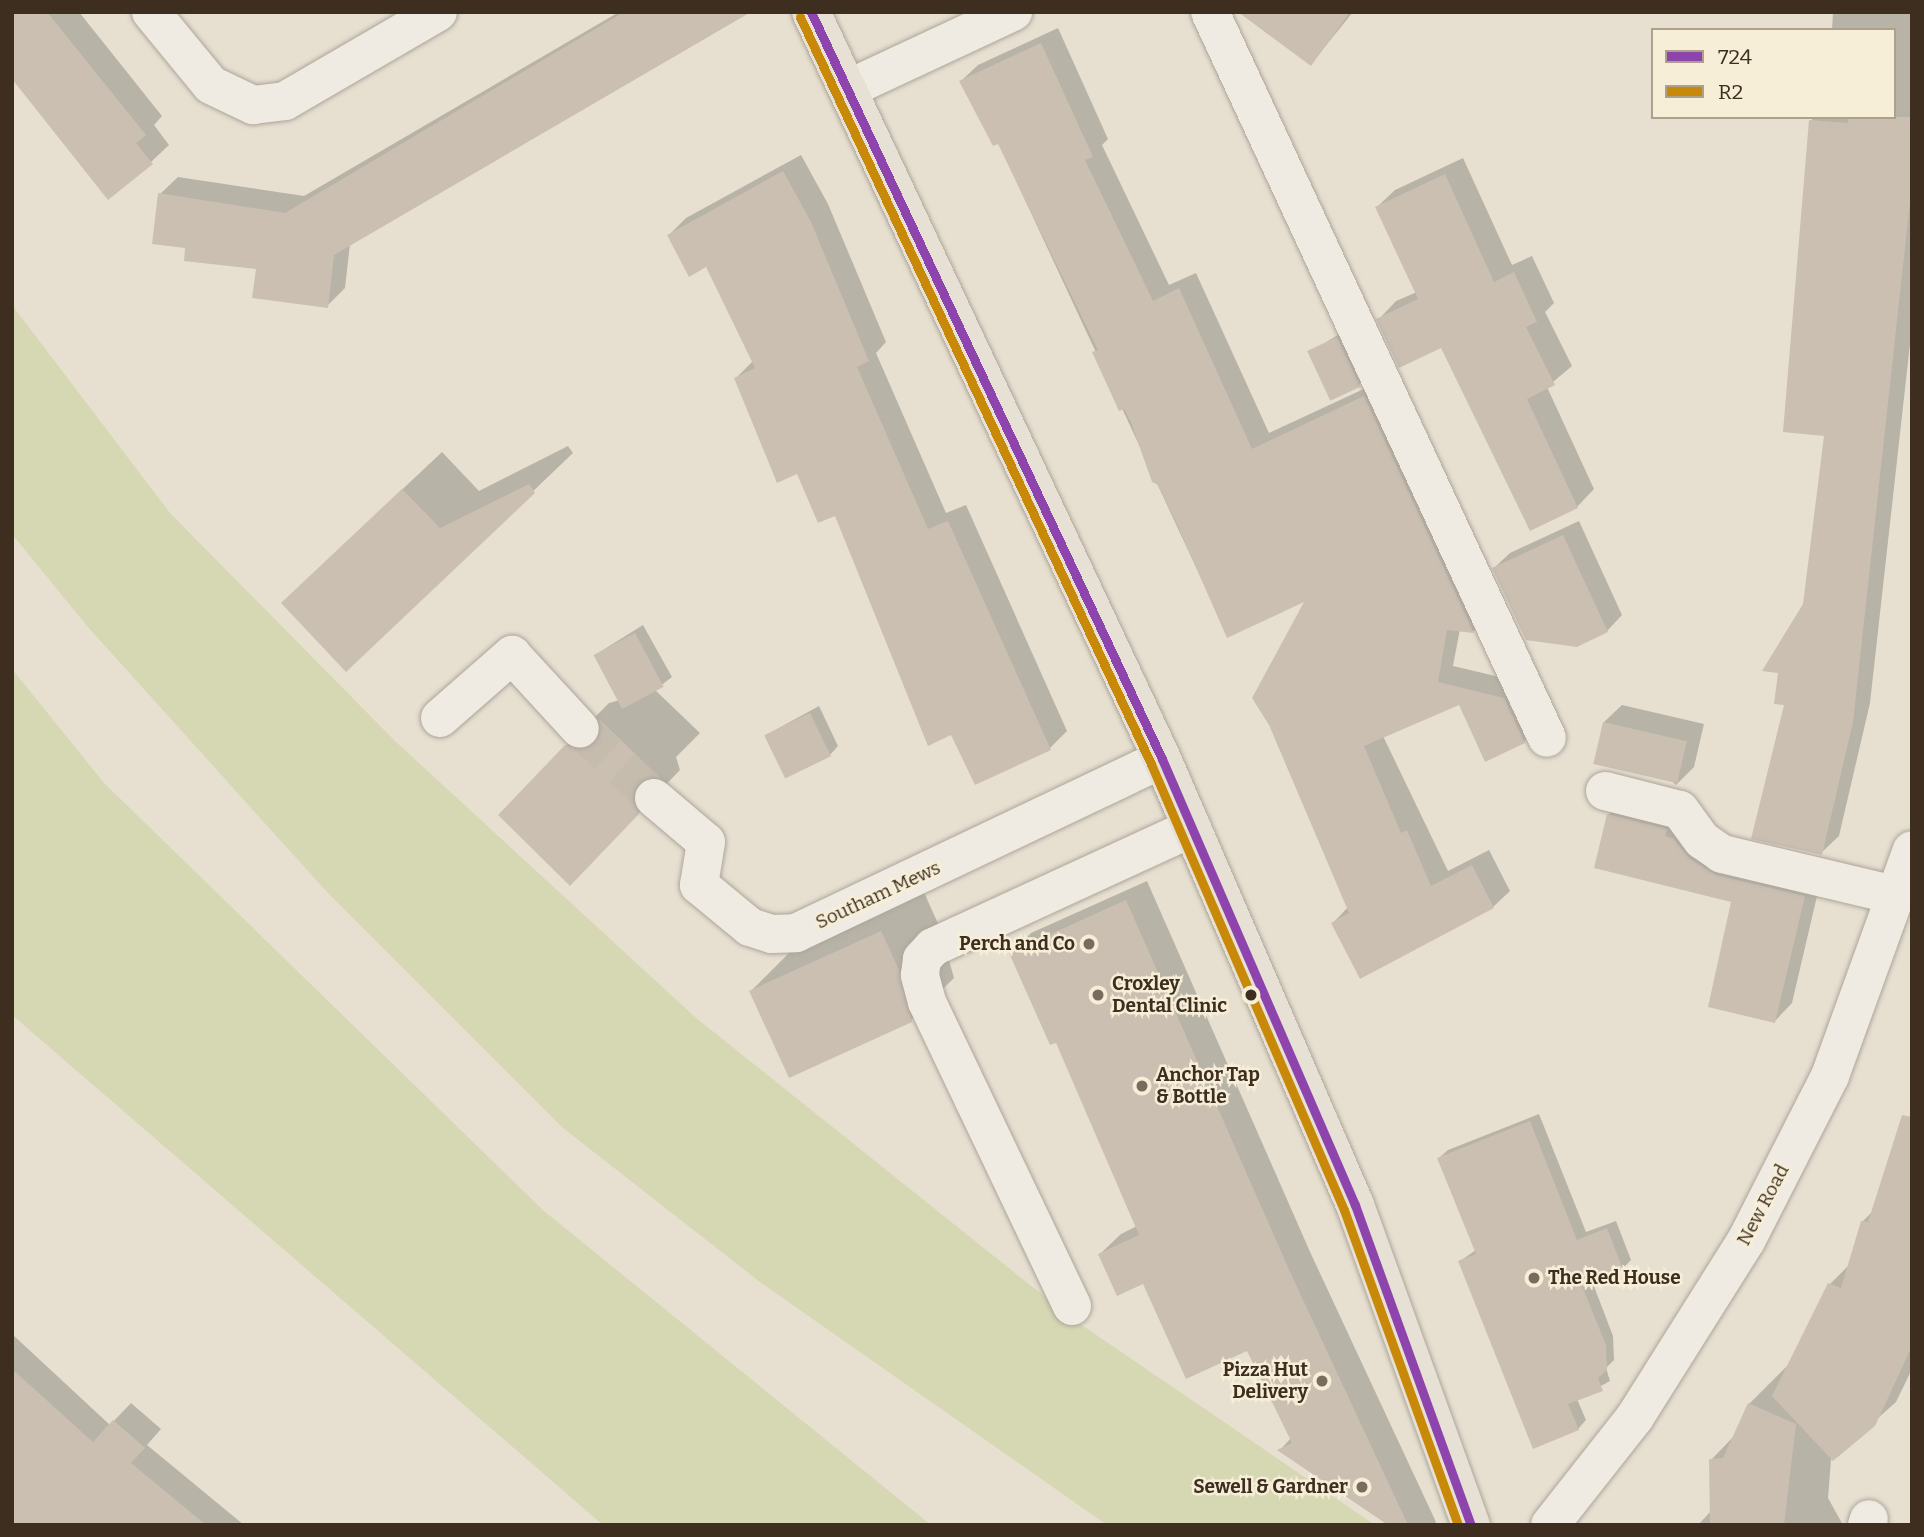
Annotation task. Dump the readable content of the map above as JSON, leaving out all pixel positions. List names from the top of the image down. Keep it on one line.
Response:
{"streets":{"street":["Southam Mews","New Road"]},"places":["Perch and Co","Croxley Dental Clinic","Anchor Tap & Bottle","The Red House","Pizza Hut Delivery","Sewell & Gardner"],"lines":["transit line 724","transit line R2"],"legend":["724","R2"]}
